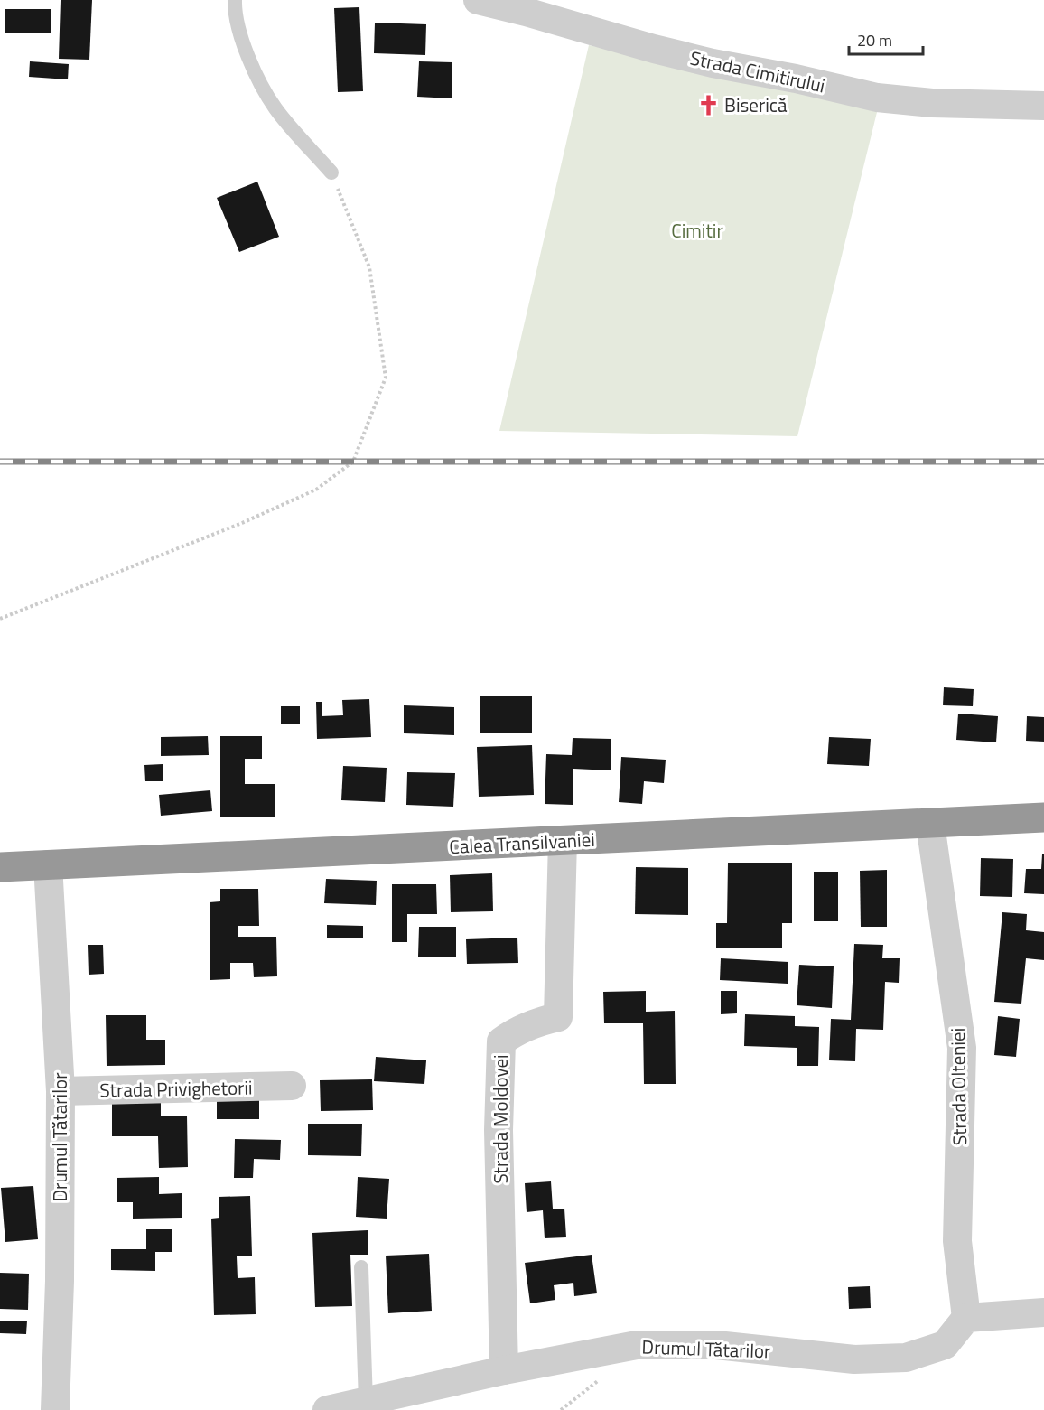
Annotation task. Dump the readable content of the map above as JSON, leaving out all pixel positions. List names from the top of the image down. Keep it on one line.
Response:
{"streets":{"highway":["Calea Transilvaniei"],"street":["Strada Cimitirului","Strada Olteniei","Strada Privighetorii","Strada Moldovei","Drumul Tătarilor"]},"crossings":[["Calea Transilvaniei","Strada Olteniei"],["Calea Transilvaniei","Strada Moldovei"],["Calea Transilvaniei","Drumul Tătarilor"],["Strada Olteniei","Drumul Tătarilor"],["Strada Privighetorii","Drumul Tătarilor"],["Strada Moldovei","Drumul Tătarilor"]],"parks":["Cimitir"],"places":{"church":["Biserică"]},"scale_bar":"20 m"}
